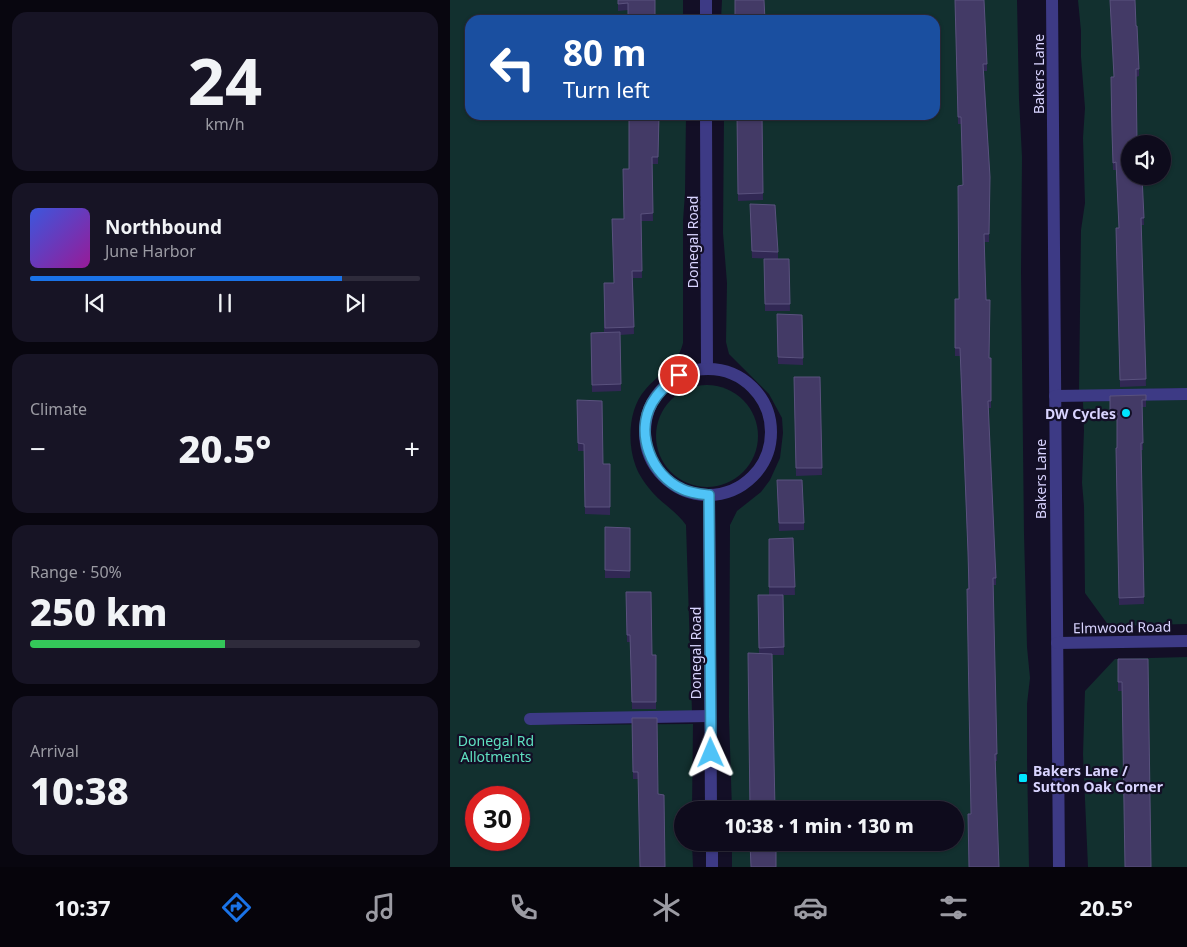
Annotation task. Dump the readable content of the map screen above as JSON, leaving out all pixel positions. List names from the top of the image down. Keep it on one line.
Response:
{"streets":{"street":["Bakers Lane","Donegal Road","Elmwood Road"]},"crossings":[["Bakers Lane","Elmwood Road"]],"parks":["Donegal Rd Allotments"],"places":{"other":["DW Cycles"],"transit":["Bakers Lane / Sutton Oak Corner"]},"page":{"tile":[["24","km/h"],"Climate",["Range · 50%","250 km"],["Arrival","10:38"]],"turn":["80 m","Turn left"],"song":["Northbound","June Harbor"],"heat":["−","20.5°","+"],"limit":"30","trip":"10:38 · 1 min · 130 m","tabs":["10:37","20.5°"]}}
